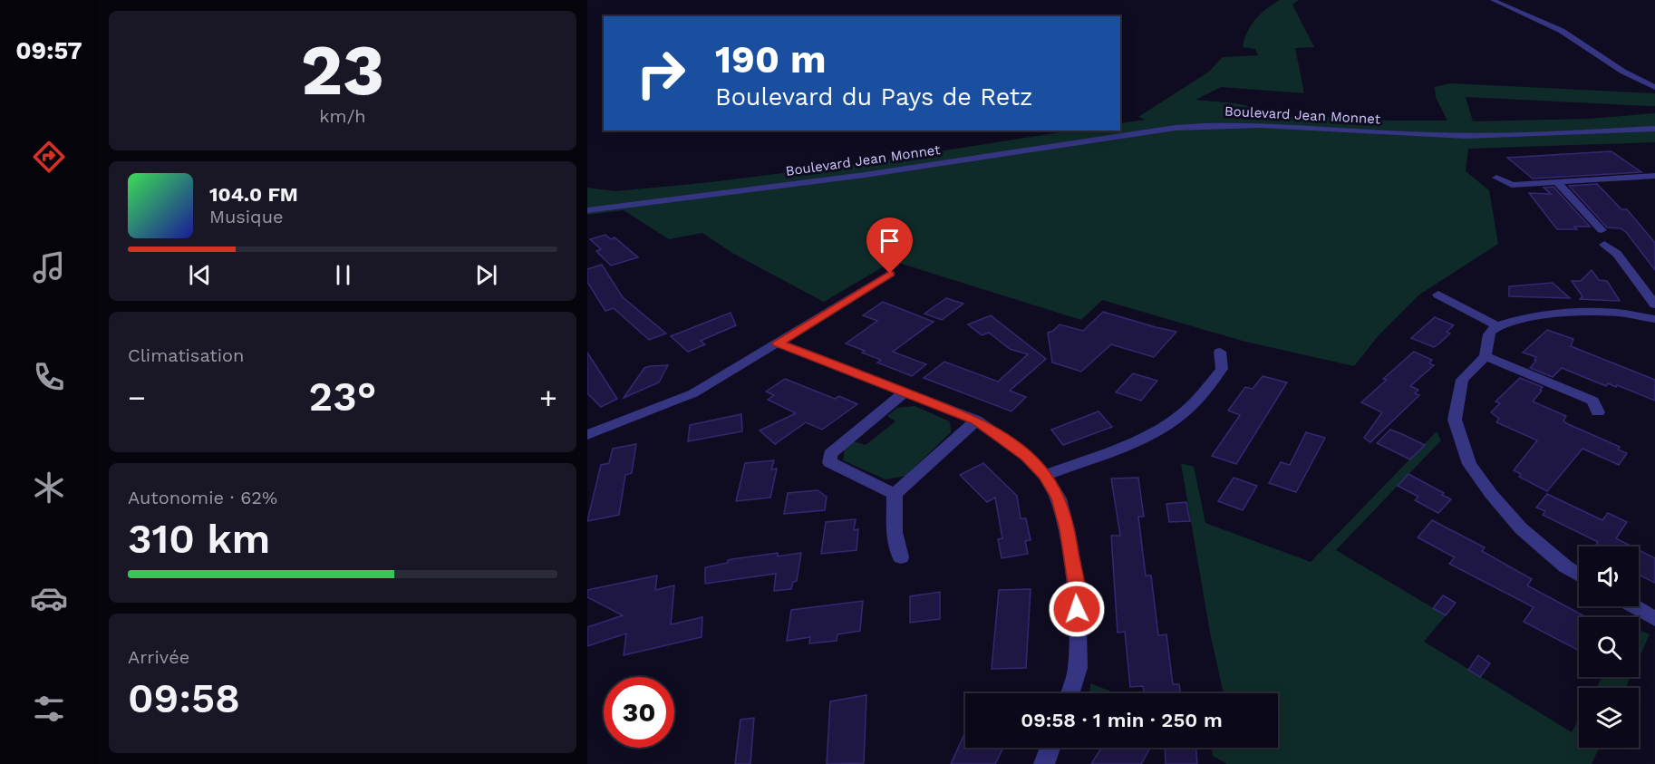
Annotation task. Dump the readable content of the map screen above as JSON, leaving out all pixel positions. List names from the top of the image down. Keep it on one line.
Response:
{"streets":{"street":["Boulevard Jean Monnet"]},"page":{"tabs":"09:57","tile":[["23","km/h"],"Climatisation",["Autonomie · 62%","310 km"],["Arrivée","09:58"]],"turn":["190 m","Boulevard du Pays de Retz"],"song":["104.0 FM","Musique"],"heat":["−","23°","+"],"limit":"30","trip":"09:58 · 1 min · 250 m"}}
